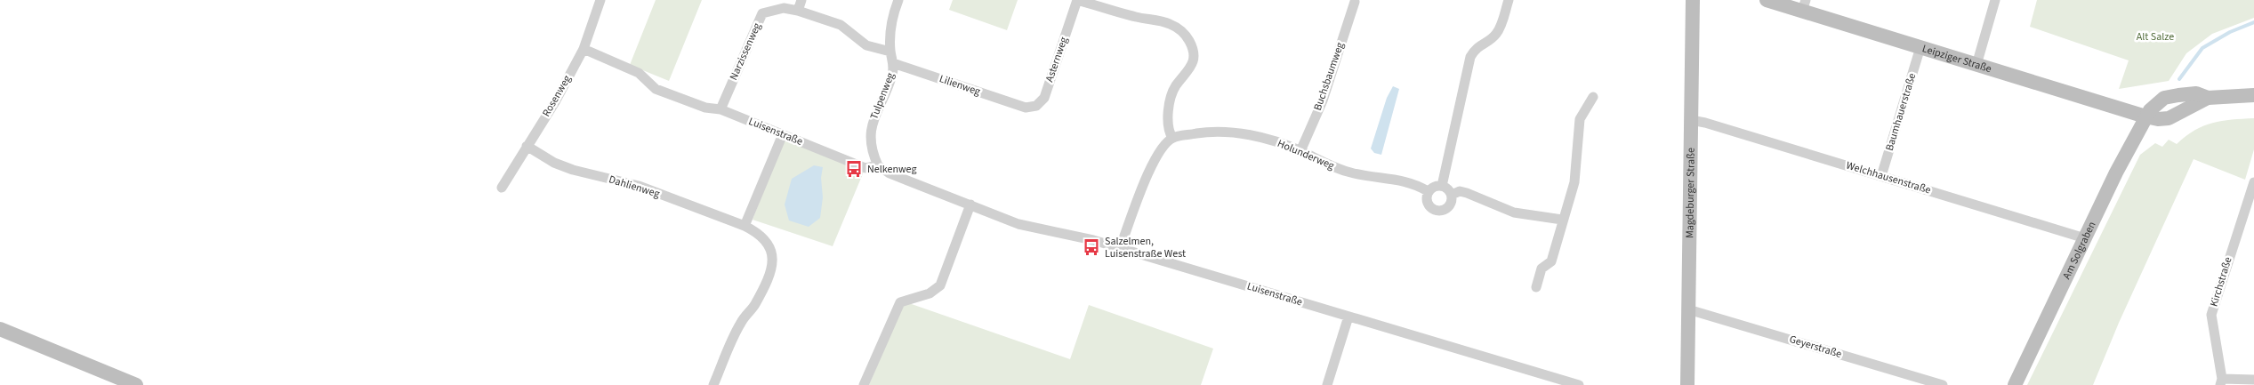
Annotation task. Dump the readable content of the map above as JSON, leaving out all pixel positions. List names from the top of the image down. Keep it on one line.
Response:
{"streets":{"street":["Narzissenweg","Leipziger Straße","Asternweg","Buchsbaumweg","Lilienweg","Rosenweg","Tulpenweg","Baumhauerstraße","Luisenstraße","Holunderweg","Welchhausenstraße","Dahlienweg","Magdeburger Straße","Am Solgraben","Kirchstraße","Geyerstraße"]},"crossings":[["Narzissenweg","Luisenstraße"],["Leipziger Straße","Baumhauerstraße"],["Leipziger Straße","Am Solgraben"],["Asternweg","Lilienweg"],["Buchsbaumweg","Holunderweg"],["Lilienweg","Tulpenweg"],["Rosenweg","Luisenstraße"],["Rosenweg","Dahlienweg"],["Tulpenweg","Luisenstraße"],["Baumhauerstraße","Welchhausenstraße"],["Welchhausenstraße","Magdeburger Straße"],["Welchhausenstraße","Am Solgraben"],["Magdeburger Straße","Geyerstraße"]],"parks":["Alt Salze"],"places":{"bus stop":["Nelkenweg","Salzelmen, Luisenstraße West"]}}
